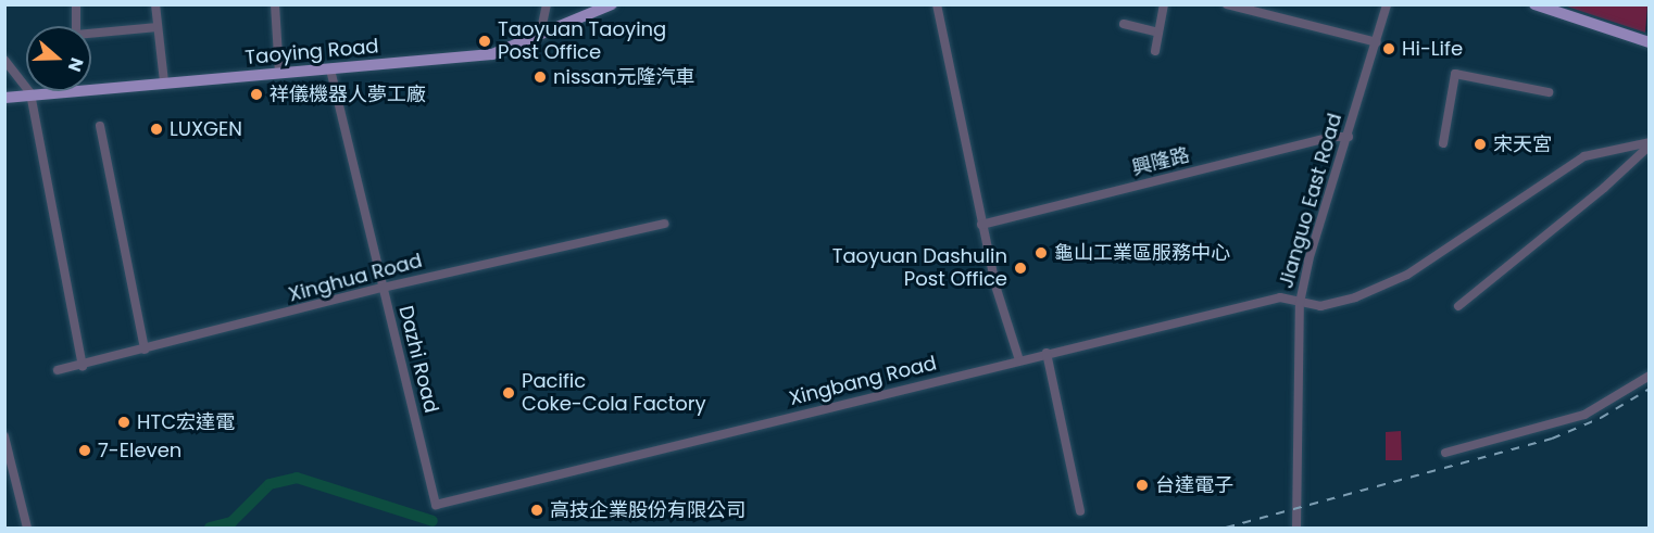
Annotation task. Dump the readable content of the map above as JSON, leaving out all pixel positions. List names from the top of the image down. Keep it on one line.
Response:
{"streets":{"main road":["Taoying Road"],"street":["興隆路","Jianguo East Road","Xinghua Road","Dazhi Road","Xingbang Road"]},"crossings":[["Taoying Road","Dazhi Road"],["興隆路","Jianguo East Road"],["Jianguo East Road","Xingbang Road"],["Xinghua Road","Dazhi Road"],["Dazhi Road","Xingbang Road"]],"places":["Taoyuan Taoying Post Office","Hi-Life","nissan元隆汽車","祥儀機器人夢工廠","LUXGEN","宋天宮","龜山工業區服務中心","Taoyuan Dashulin Post Office","Pacific Coke-Cola Factory","HTC宏達電","7-Eleven","台達電子","高技企業股份有限公司"],"north":"right"}
